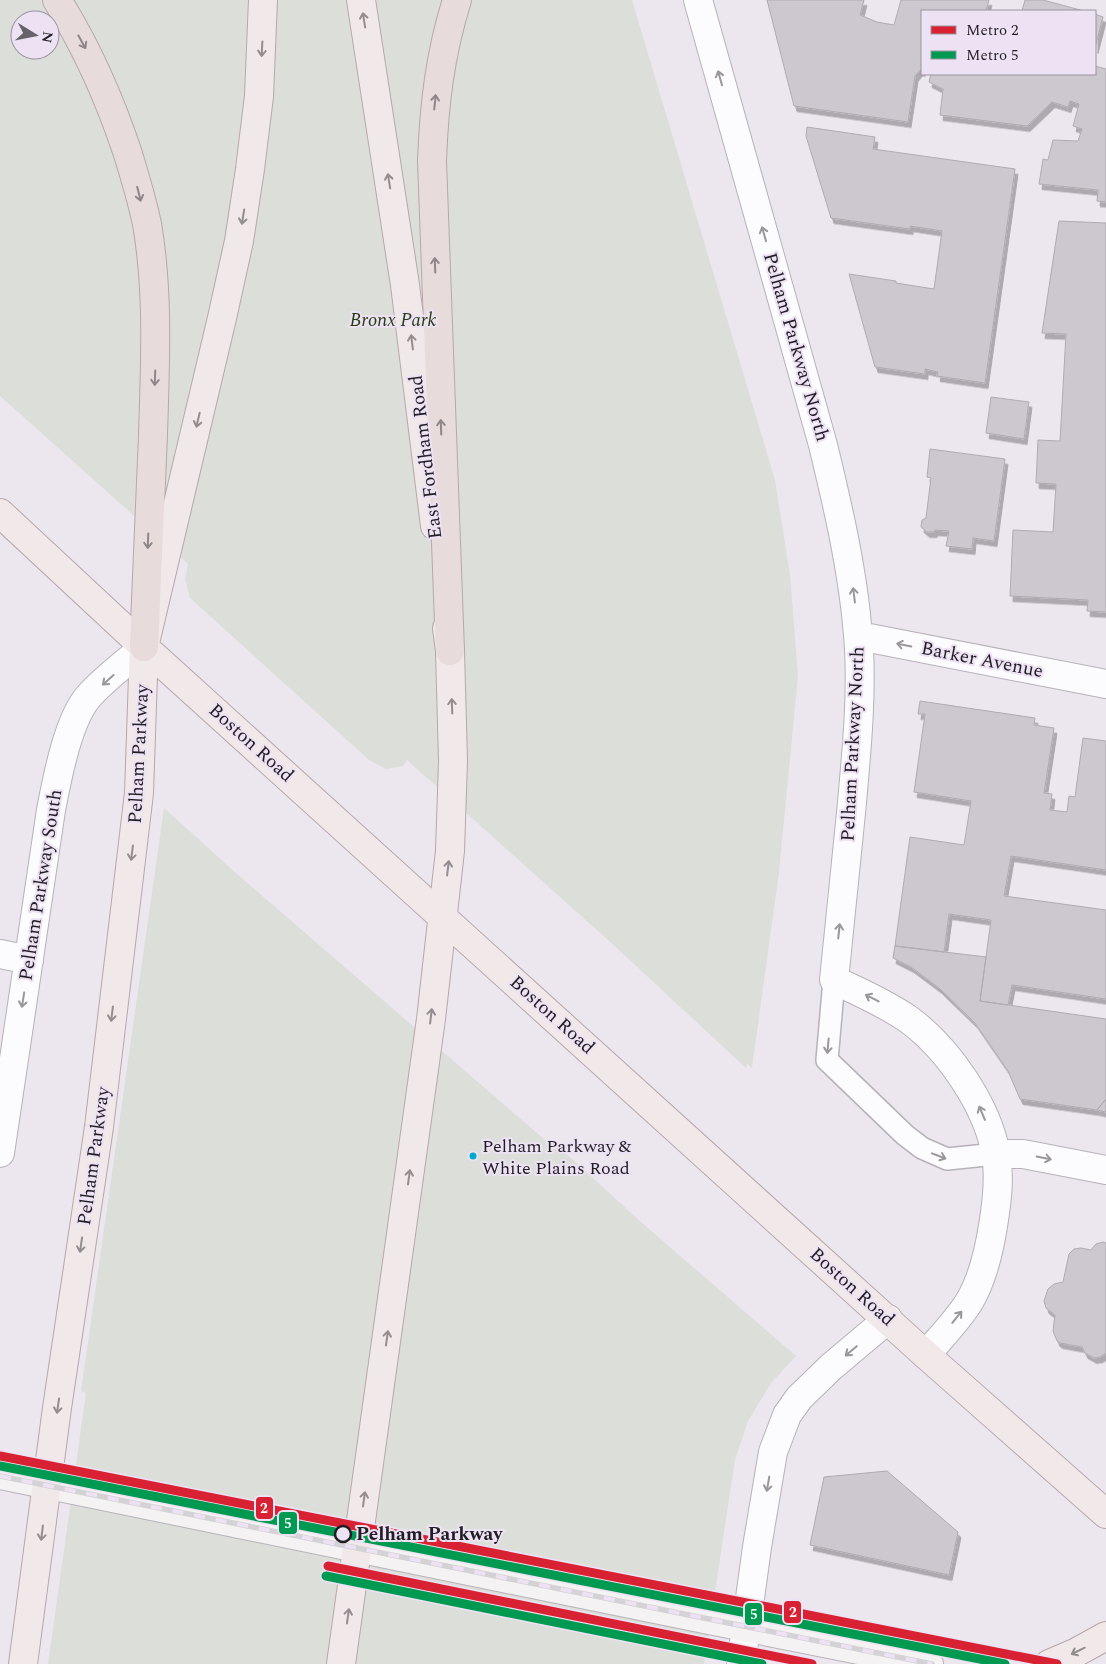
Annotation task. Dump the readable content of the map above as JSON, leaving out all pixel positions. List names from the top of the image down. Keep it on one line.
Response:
{"streets":{"main road":["East Fordham Road","Boston Road","Pelham Parkway"],"street":["Pelham Parkway North","Barker Avenue","Pelham Parkway South"]},"crossings":[["Pelham Parkway North","Barker Avenue"],["East Fordham Road","Boston Road"],["Boston Road","Pelham Parkway"],["Boston Road","Pelham Parkway South"],["Pelham Parkway","Pelham Parkway South"]],"one_way":["Pelham Parkway North","Barker Avenue","Pelham Parkway","Pelham Parkway South"],"parks":["Bronx Park"],"places":["Pelham Parkway & White Plains Road","Pelham Parkway"],"lines":["metro line 2","metro line 5"],"legend":["Metro 2","Metro 5"],"north":"right"}
